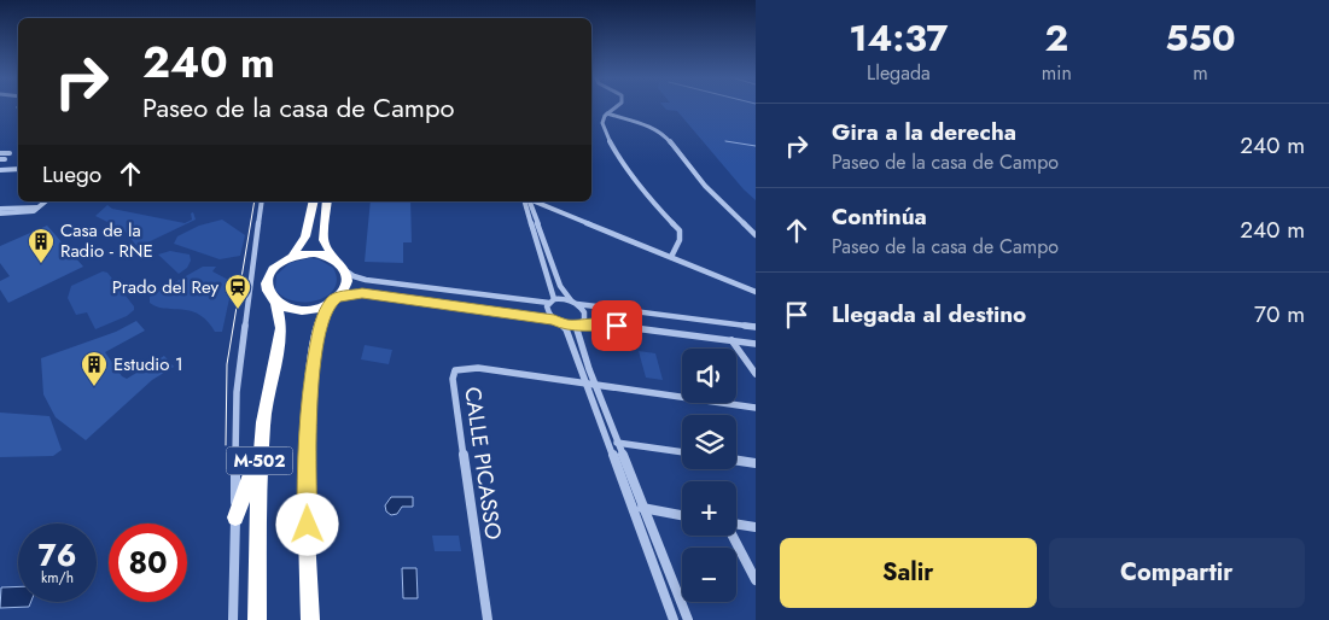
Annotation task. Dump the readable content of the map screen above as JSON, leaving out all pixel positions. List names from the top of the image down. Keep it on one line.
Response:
{"streets":{"highway":["M-502"],"street":["CALLE PICASSO"]},"places":{"building":["Casa de la Radio - RNE","Estudio 1"],"station":["Prado del Rey"]},"page":{"eta":["14:37","Llegada","2","min","550","m"],"turn":["240 m","Paseo de la casa de Campo"],"list":[{"name":"Gira a la derecha","note":"Paseo de la casa de Campo","value":"240 m"},{"name":"Continúa","note":"Paseo de la casa de Campo","value":"240 m"},{"name":"Llegada al destino","value":"70 m"}],"then":"Luego","map_buttons":["+","−"],"speed":"76 km/h","limit":"80","buttons":["Salir","Compartir"]}}
